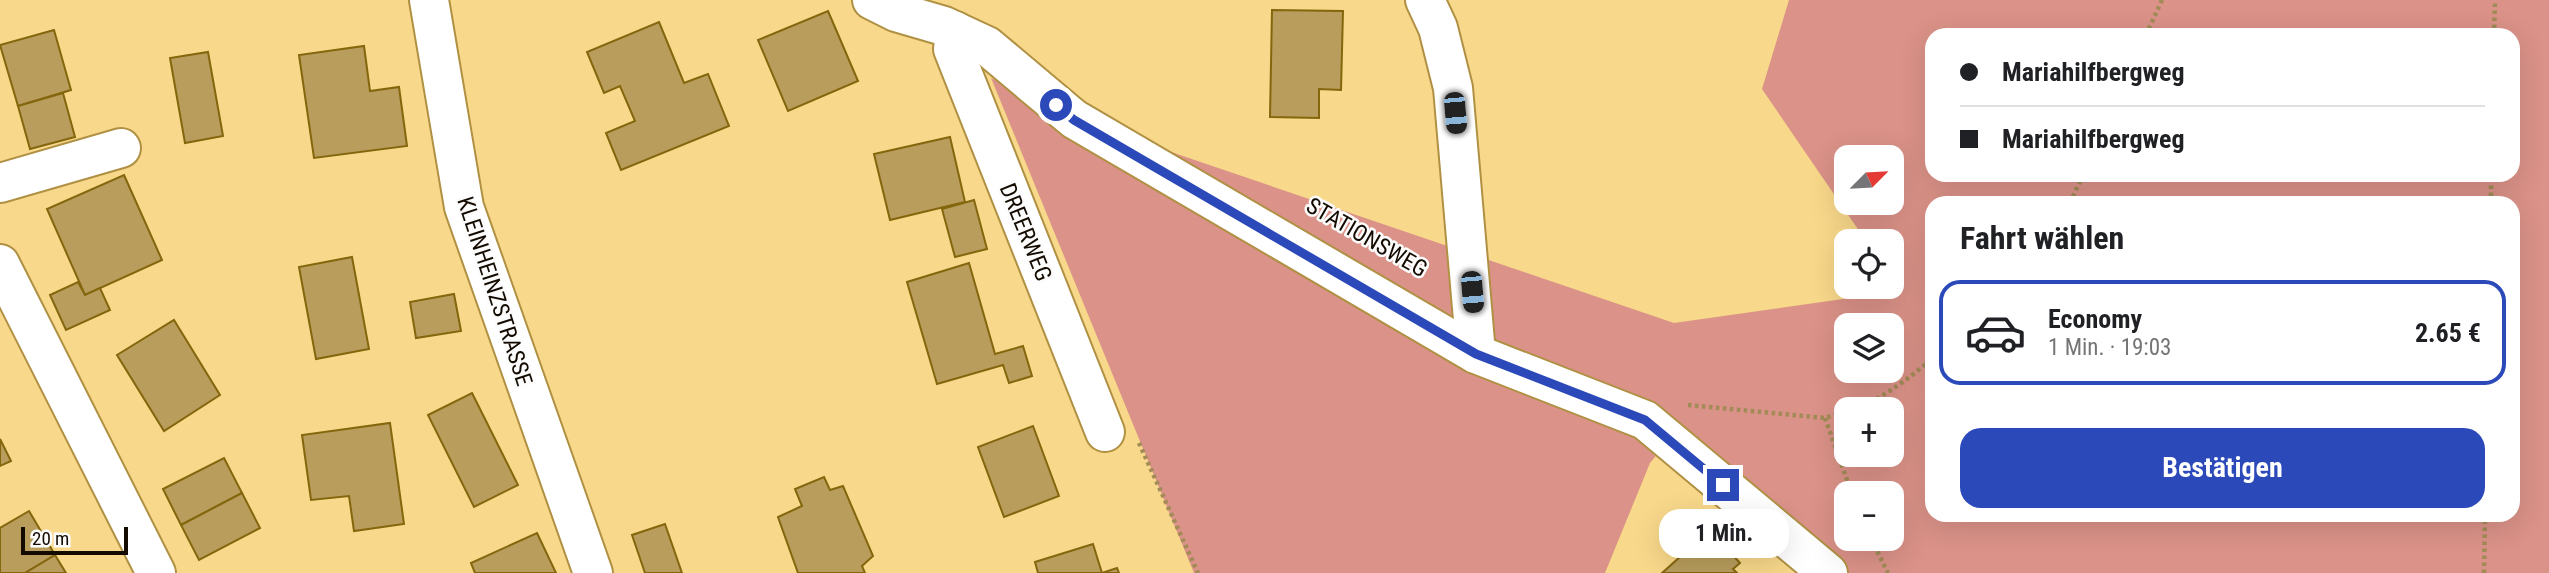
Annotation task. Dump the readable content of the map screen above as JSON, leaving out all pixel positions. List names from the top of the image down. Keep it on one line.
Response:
{"streets":{"street":["DREERWEG","KLEINHEINZSTRASSE"]},"scale_bar":"20 m","north":"top right","page":{"banner":["Mariahilfbergweg","Mariahilfbergweg"],"map_buttons":["+","−"],"heading":"Fahrt wählen","list":[{"name":"Economy","note":"1 Min. · 19:03","value":"2.65 €"}],"buttons":"Bestätigen","bubble":"1 Min.","scale":"20 m"}}
